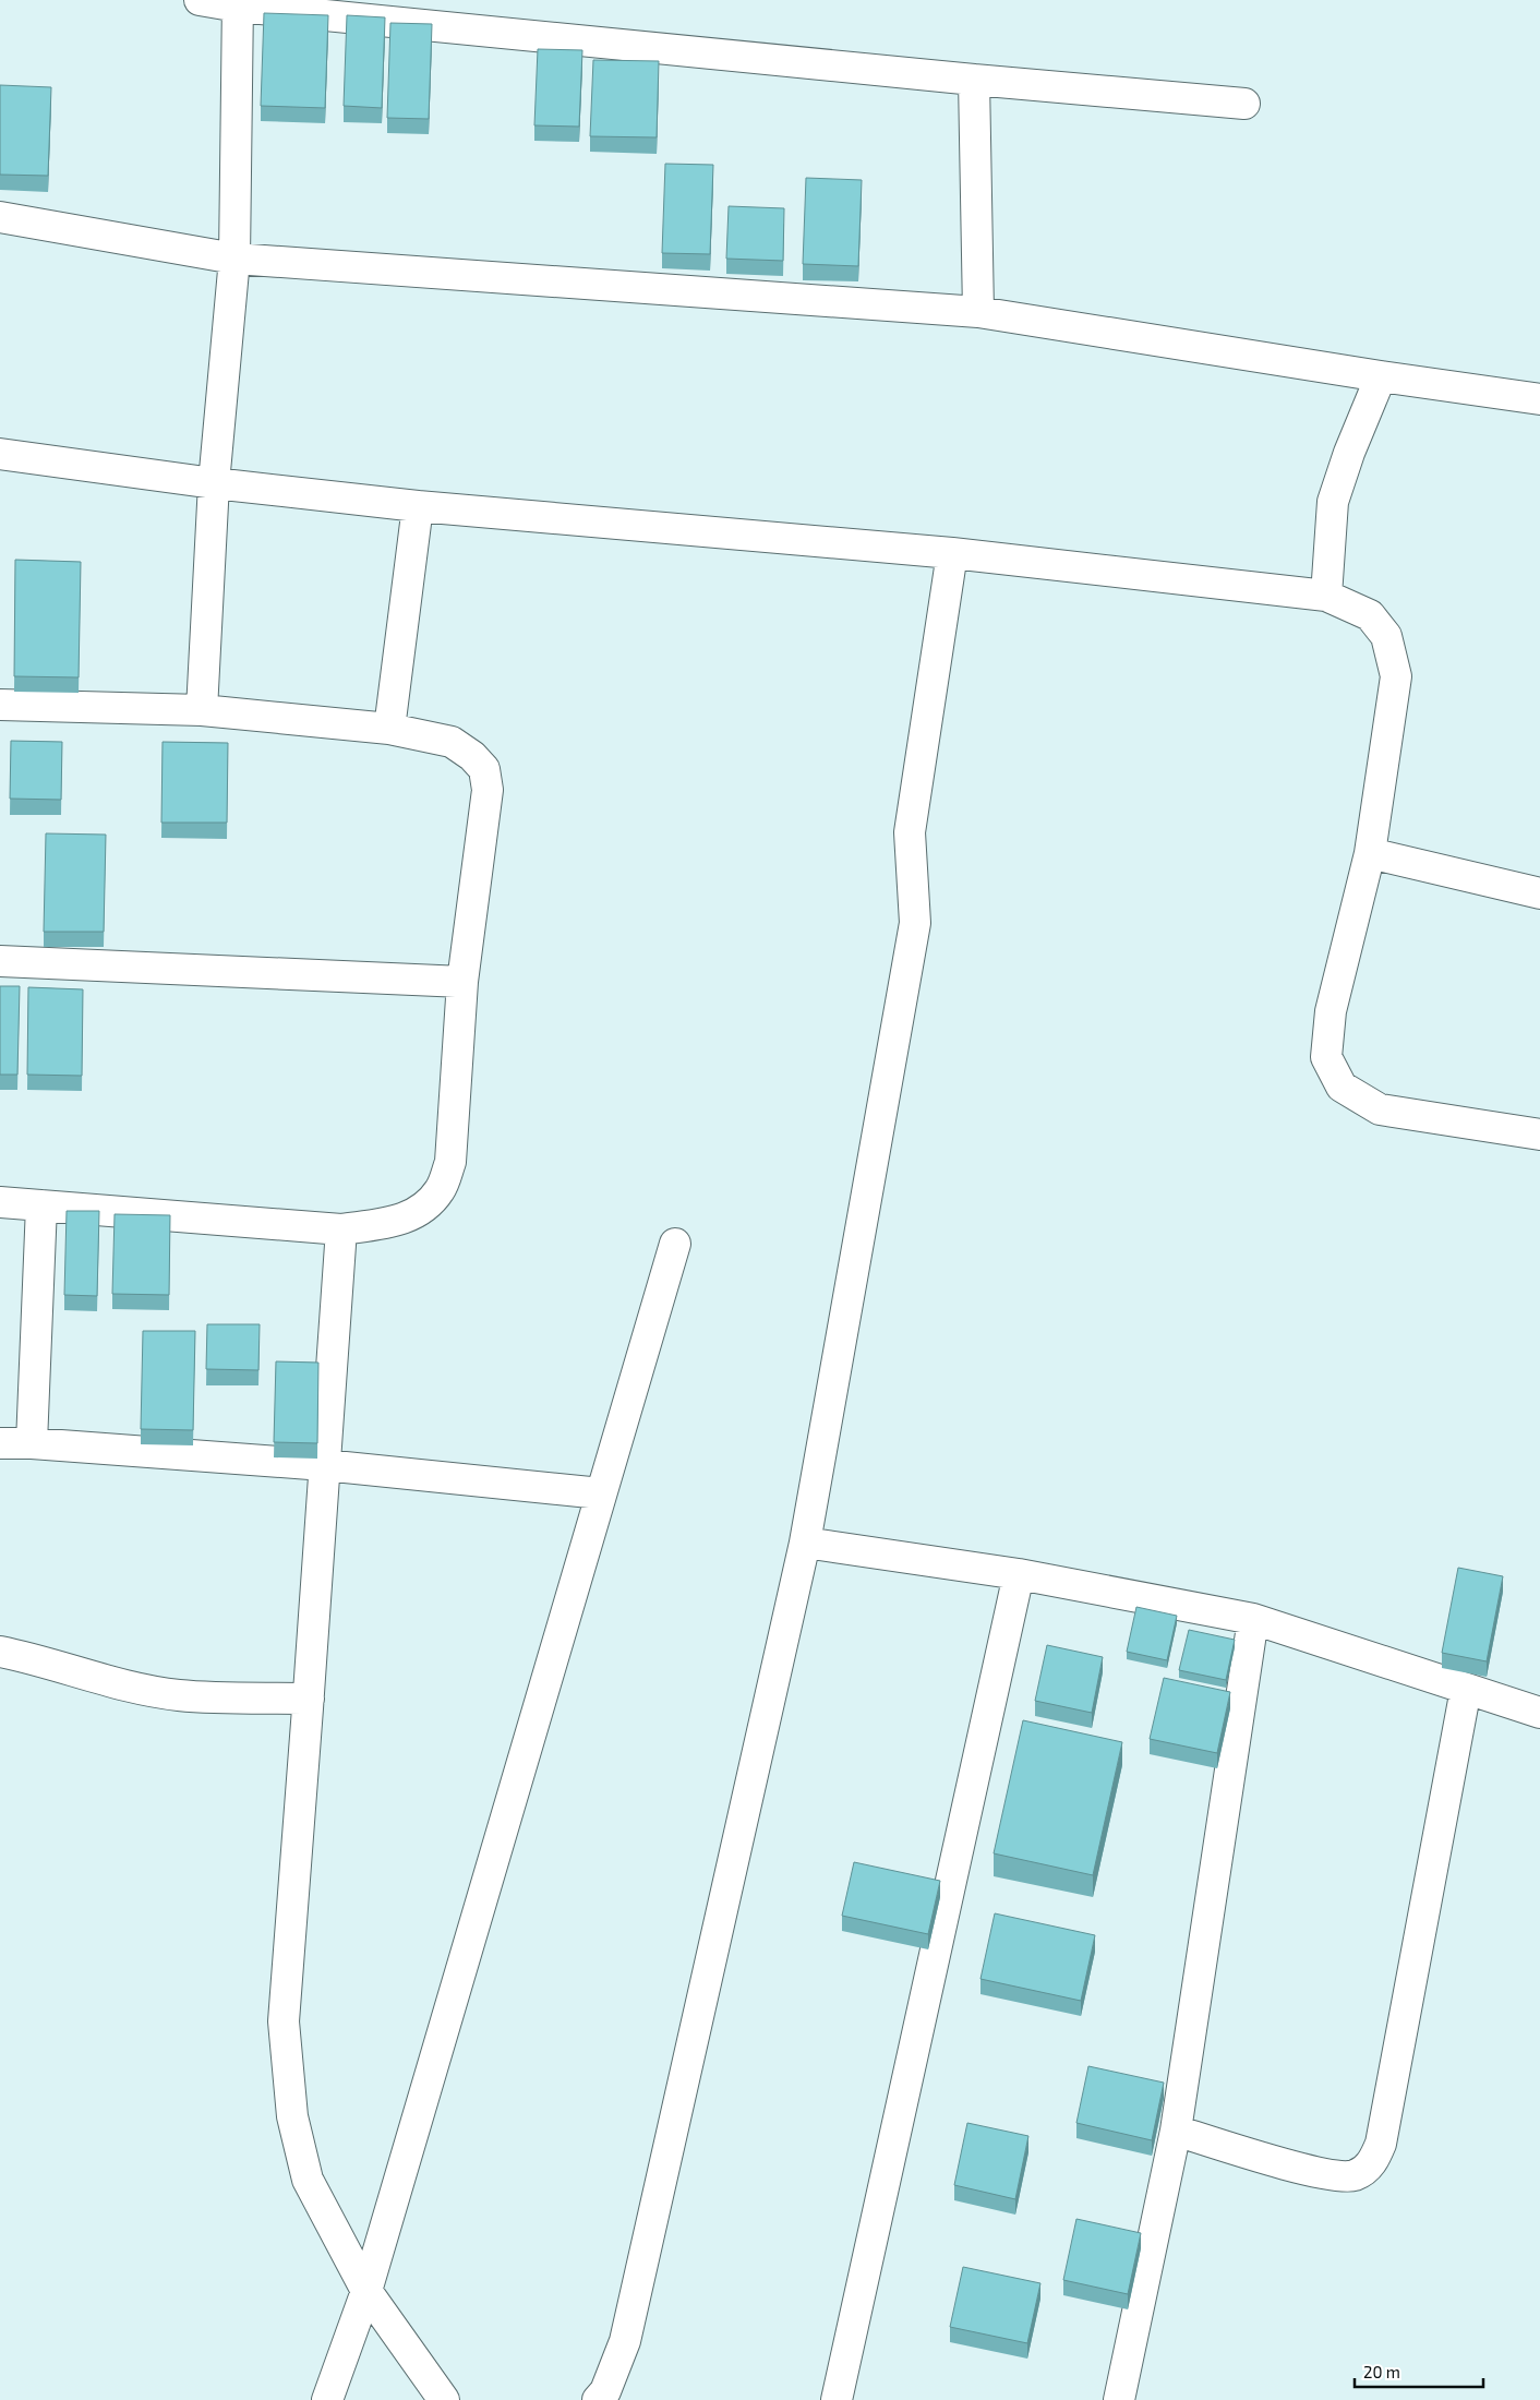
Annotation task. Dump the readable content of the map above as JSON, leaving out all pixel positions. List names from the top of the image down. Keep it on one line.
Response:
{"scale_bar":"20 m"}
